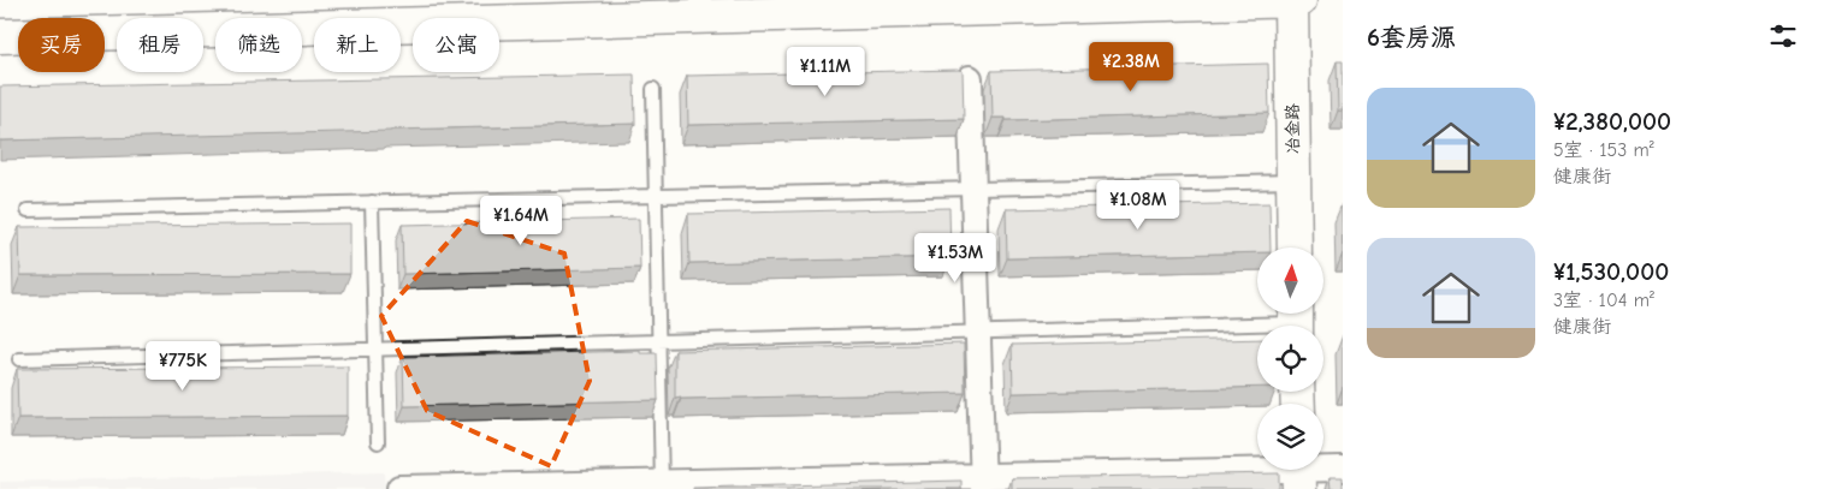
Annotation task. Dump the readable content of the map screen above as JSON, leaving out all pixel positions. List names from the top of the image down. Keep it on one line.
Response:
{"streets":{"main road":["冶金路"]},"north":"top","page":{"heading":"6套房源","chip":["买房","租房","筛选","新上","公寓"],"price":["¥2.38M","¥1.11M","¥1.08M","¥1.64M","¥1.53M","¥775K"],"list":[{"name":"¥2,380,000","note":"5室 · 153 m² · 健康街"},{"name":"¥1,530,000","note":"3室 · 104 m² · 健康街"}]}}
